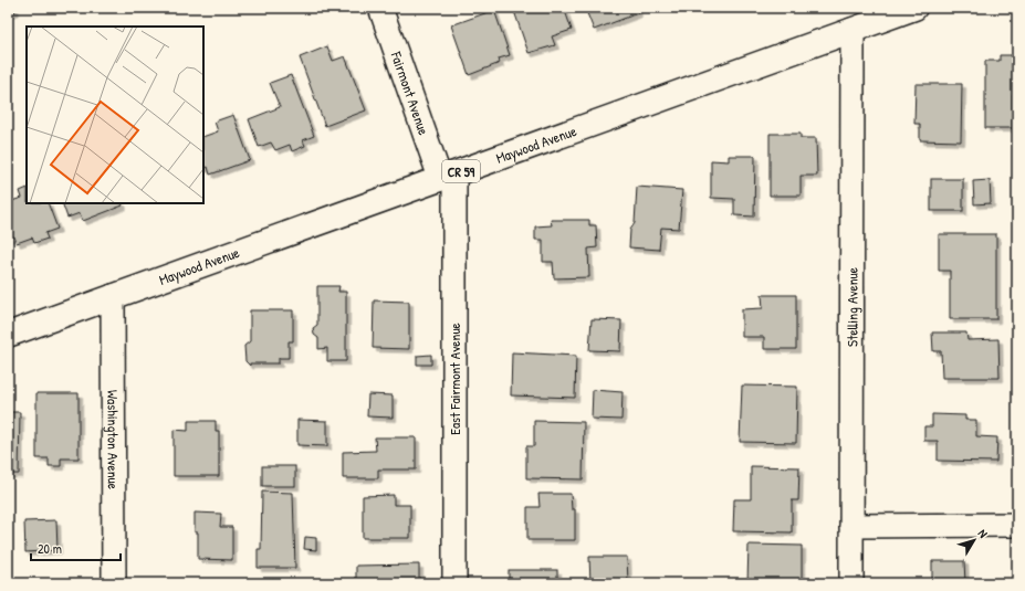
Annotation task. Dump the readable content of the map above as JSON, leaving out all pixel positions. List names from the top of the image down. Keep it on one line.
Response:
{"streets":{"main road":["Maywood Avenue","CR 59"],"street":["Fairmont Avenue","Stelling Avenue","East Fairmont Avenue","Washington Avenue"]},"crossings":[["Fairmont Avenue","Maywood Avenue"],["Fairmont Avenue","East Fairmont Avenue"],["Maywood Avenue","Stelling Avenue"],["Maywood Avenue","East Fairmont Avenue"],["Maywood Avenue","Washington Avenue"]],"scale_bar":"20 m","north":"top right"}
